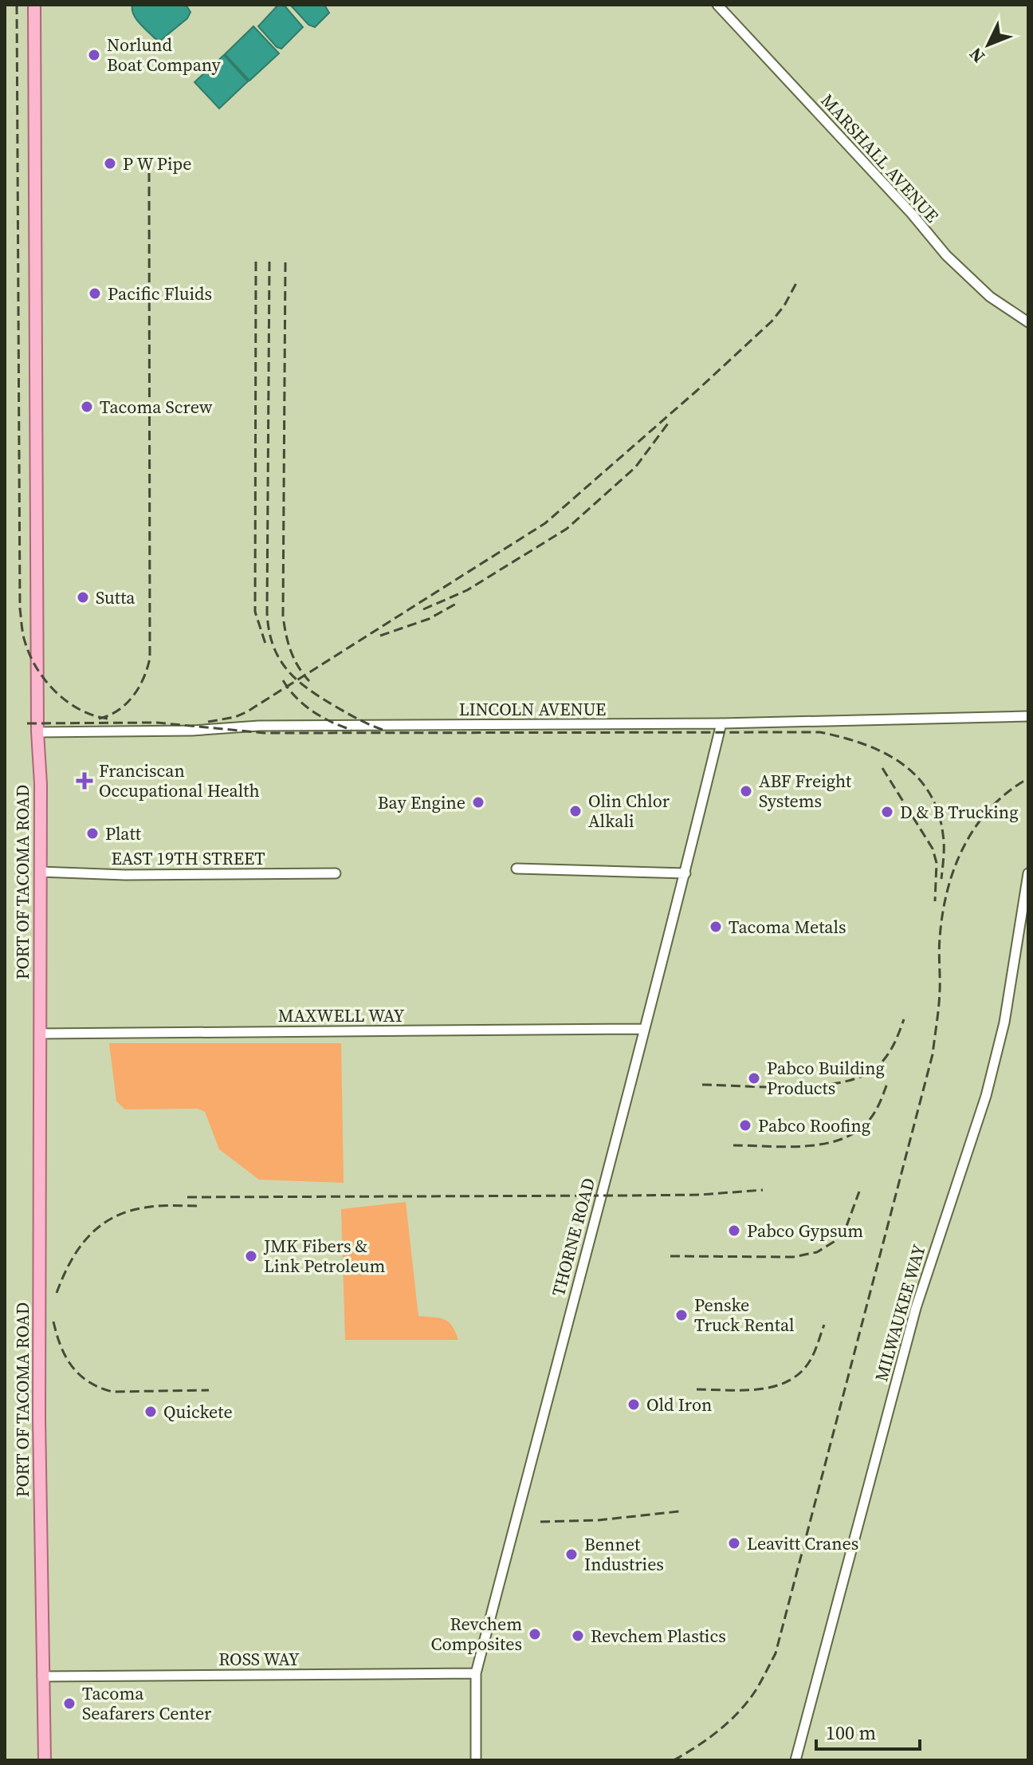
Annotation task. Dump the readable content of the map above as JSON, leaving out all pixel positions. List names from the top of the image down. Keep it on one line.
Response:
{"streets":{"main road":["PORT OF TACOMA ROAD"],"street":["MARSHALL AVENUE","LINCOLN AVENUE","EAST 19TH STREET","MAXWELL WAY","THORNE ROAD","MILWAUKEE WAY","ROSS WAY"]},"crossings":[["LINCOLN AVENUE","PORT OF TACOMA ROAD"],["LINCOLN AVENUE","THORNE ROAD"],["EAST 19TH STREET","PORT OF TACOMA ROAD"],["PORT OF TACOMA ROAD","MAXWELL WAY"],["PORT OF TACOMA ROAD","ROSS WAY"],["MAXWELL WAY","THORNE ROAD"],["THORNE ROAD","ROSS WAY"]],"places":{"other":["Norlund Boat Company","P W Pipe","Pacific Fluids","Tacoma Screw","Sutta","ABF Freight Systems","Bay Engine","Olin Chlor Alkali","D & B Trucking","Platt","Tacoma Metals","Pabco Building Products","Pabco Roofing","Pabco Gypsum","JMK Fibers & Link Petroleum","Penske Truck Rental","Old Iron","Quickete","Leavitt Cranes","Bennet Industries","Revchem Composites","Revchem Plastics","Tacoma Seafarers Center"],"health":["Franciscan Occupational Health"]},"scale_bar":"100 m","north":"bottom left"}
